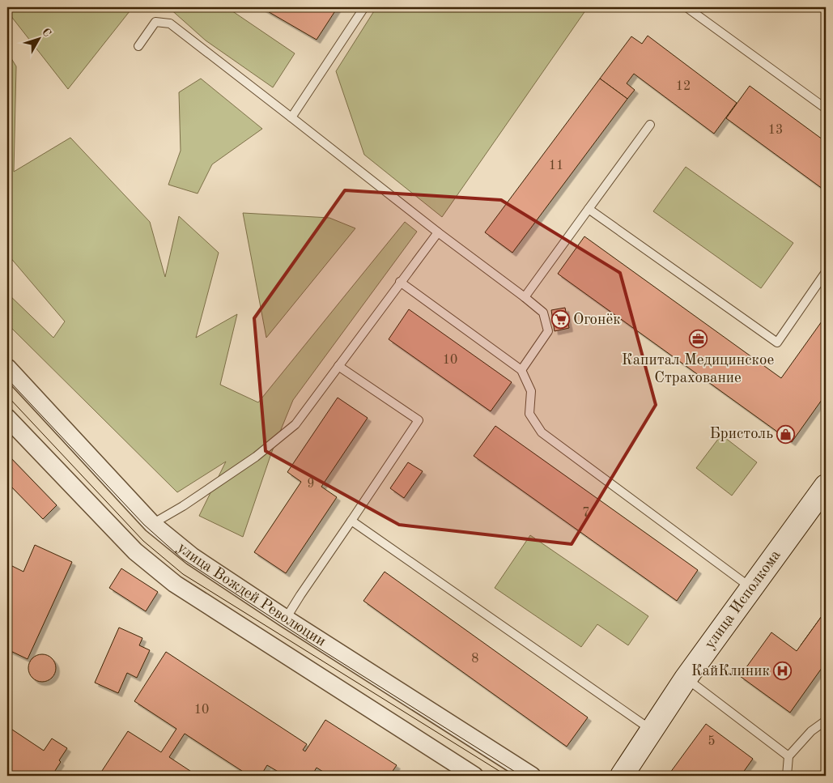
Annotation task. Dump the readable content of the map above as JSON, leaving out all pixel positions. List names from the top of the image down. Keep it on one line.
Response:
{"streets":{"street":["улица Вождей Революции","улица Исполкома"]},"places":{"supermarket":["Огонёк"],"office":["Капитал Медицинское Страхование"],"shop":["Бристоль"],"hospital":["КайКлиник"]},"house_numbers":["12","13","11","10","9","7","8","10","5"],"north":"top right"}
